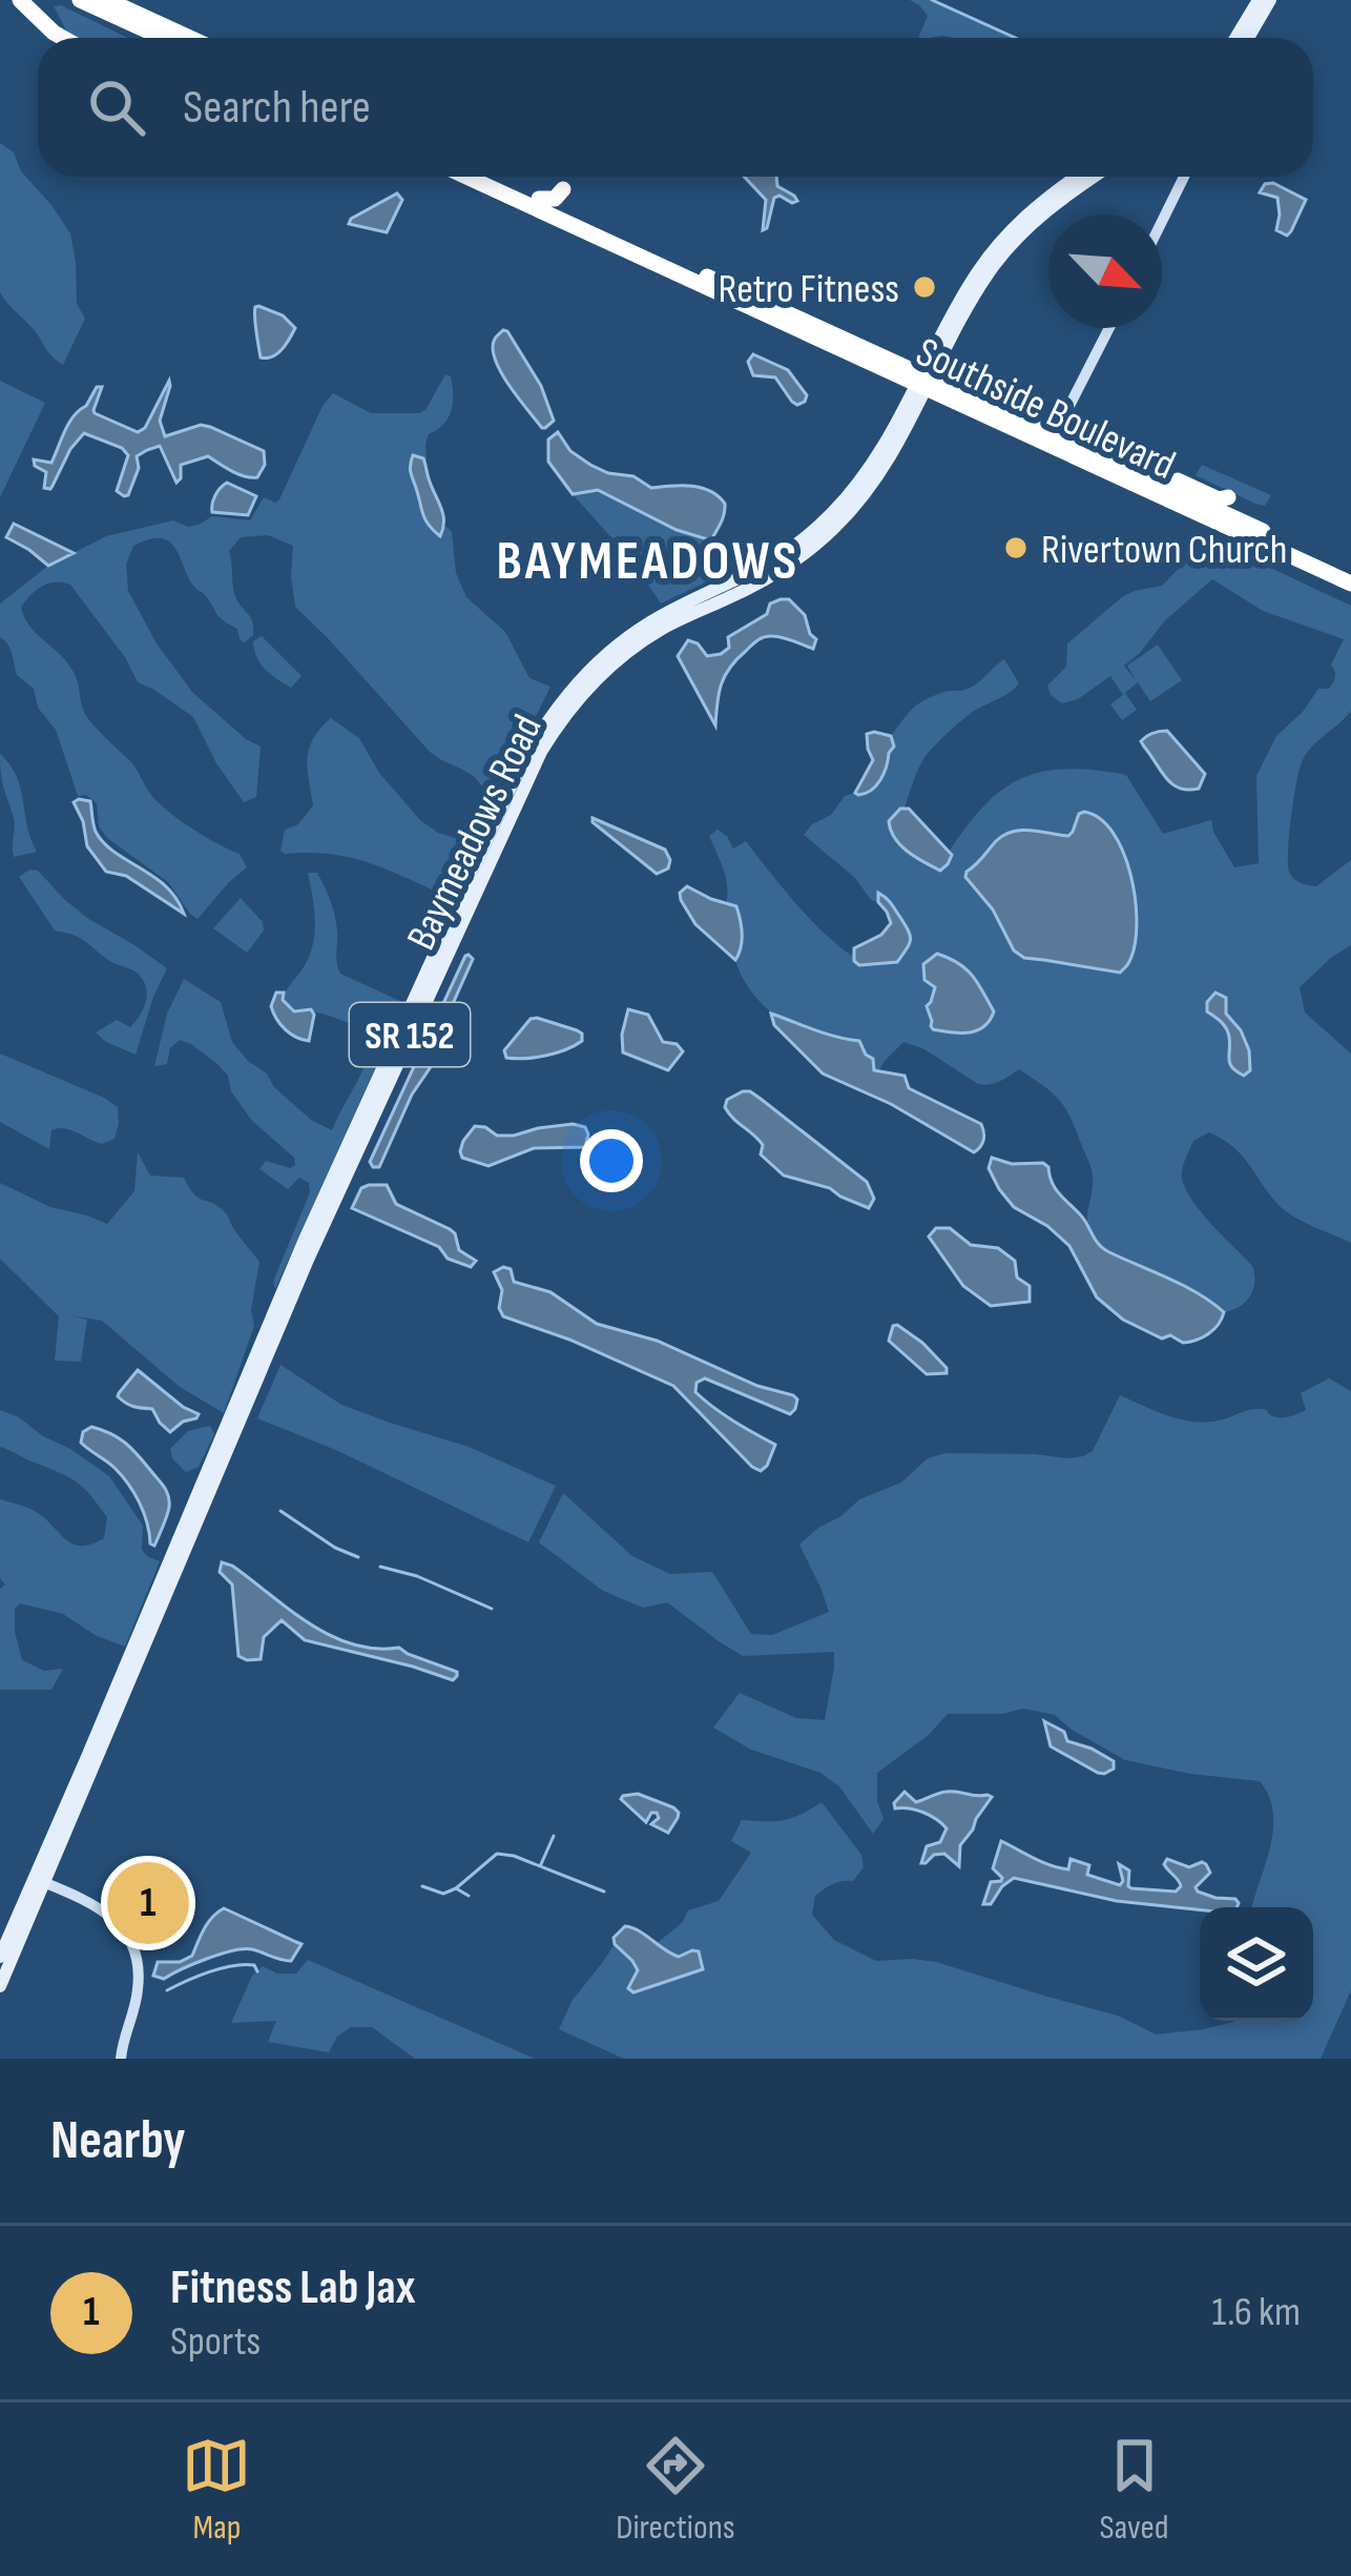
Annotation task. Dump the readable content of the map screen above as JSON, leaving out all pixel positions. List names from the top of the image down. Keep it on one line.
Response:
{"streets":{"highway":["Southside Boulevard"],"main road":["Baymeadows Road","SR 152"]},"crossings":[["Southside Boulevard","Baymeadows Road"]],"districts":["BAYMEADOWS"],"places":["Retro Fitness","Rivertown Church"],"north":"bottom right","page":{"search":"Search here","pins":"1","heading":"Nearby","list":[{"mark":"1","name":"Fitness Lab Jax","note":"Sports","value":"1.6 km"}],"nav":["Map","Directions","Saved"]}}
